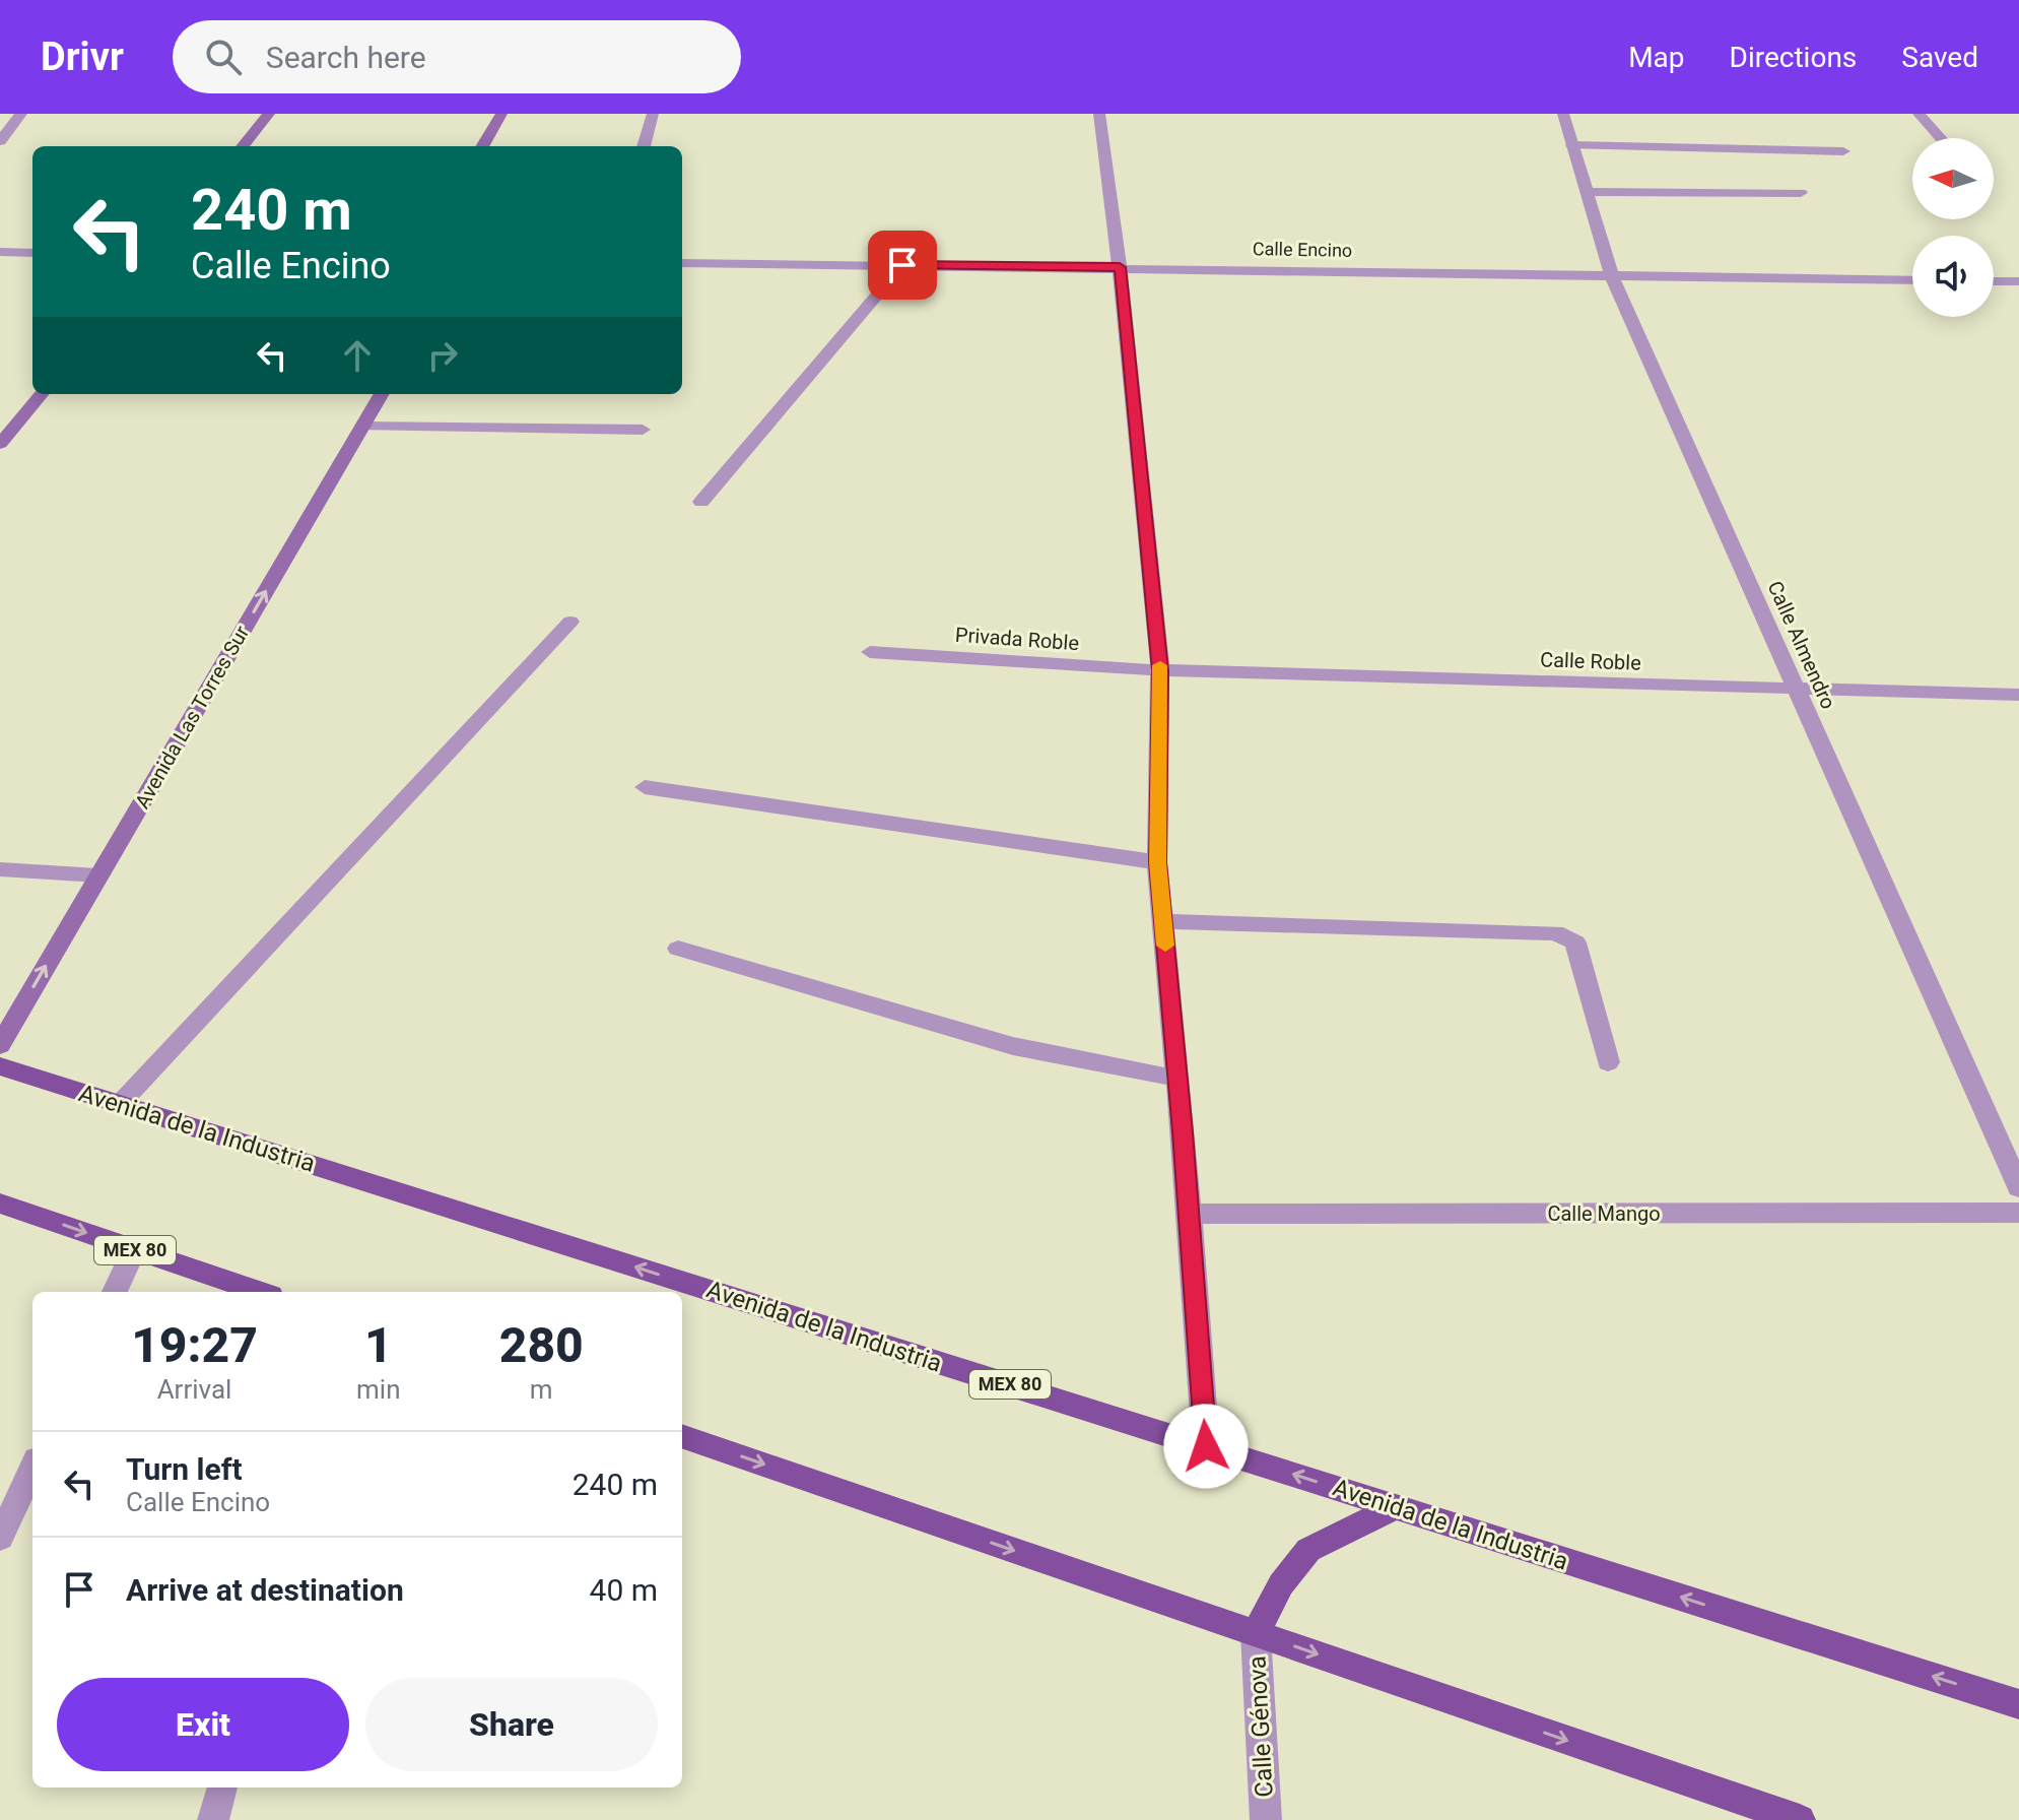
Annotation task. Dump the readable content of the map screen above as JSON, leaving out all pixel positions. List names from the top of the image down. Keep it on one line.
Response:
{"streets":{"main road":["Avenida Las Torres Sur","Avenida de la Industria","MEX 80"],"street":["Calle Encino","Privada Roble","Calle Almendro","Calle Roble","Calle Mango","Calle Génova"]},"crossings":[["Calle Encino","Calle Almendro"],["Privada Roble","Calle Roble"],["Calle Almendro","Calle Roble"]],"one_way":["Avenida Las Torres Sur"],"north":"left","page":{"header":"Drivr","search":"Search here","nav":["Map","Directions","Saved"],"turn":["240 m","Calle Encino"],"eta":["19:27","Arrival","1","min","280","m"],"list":[{"name":"Turn left","note":"Calle Encino","value":"240 m"},{"name":"Arrive at destination","value":"40 m"}],"buttons":["Exit","Share"]}}
